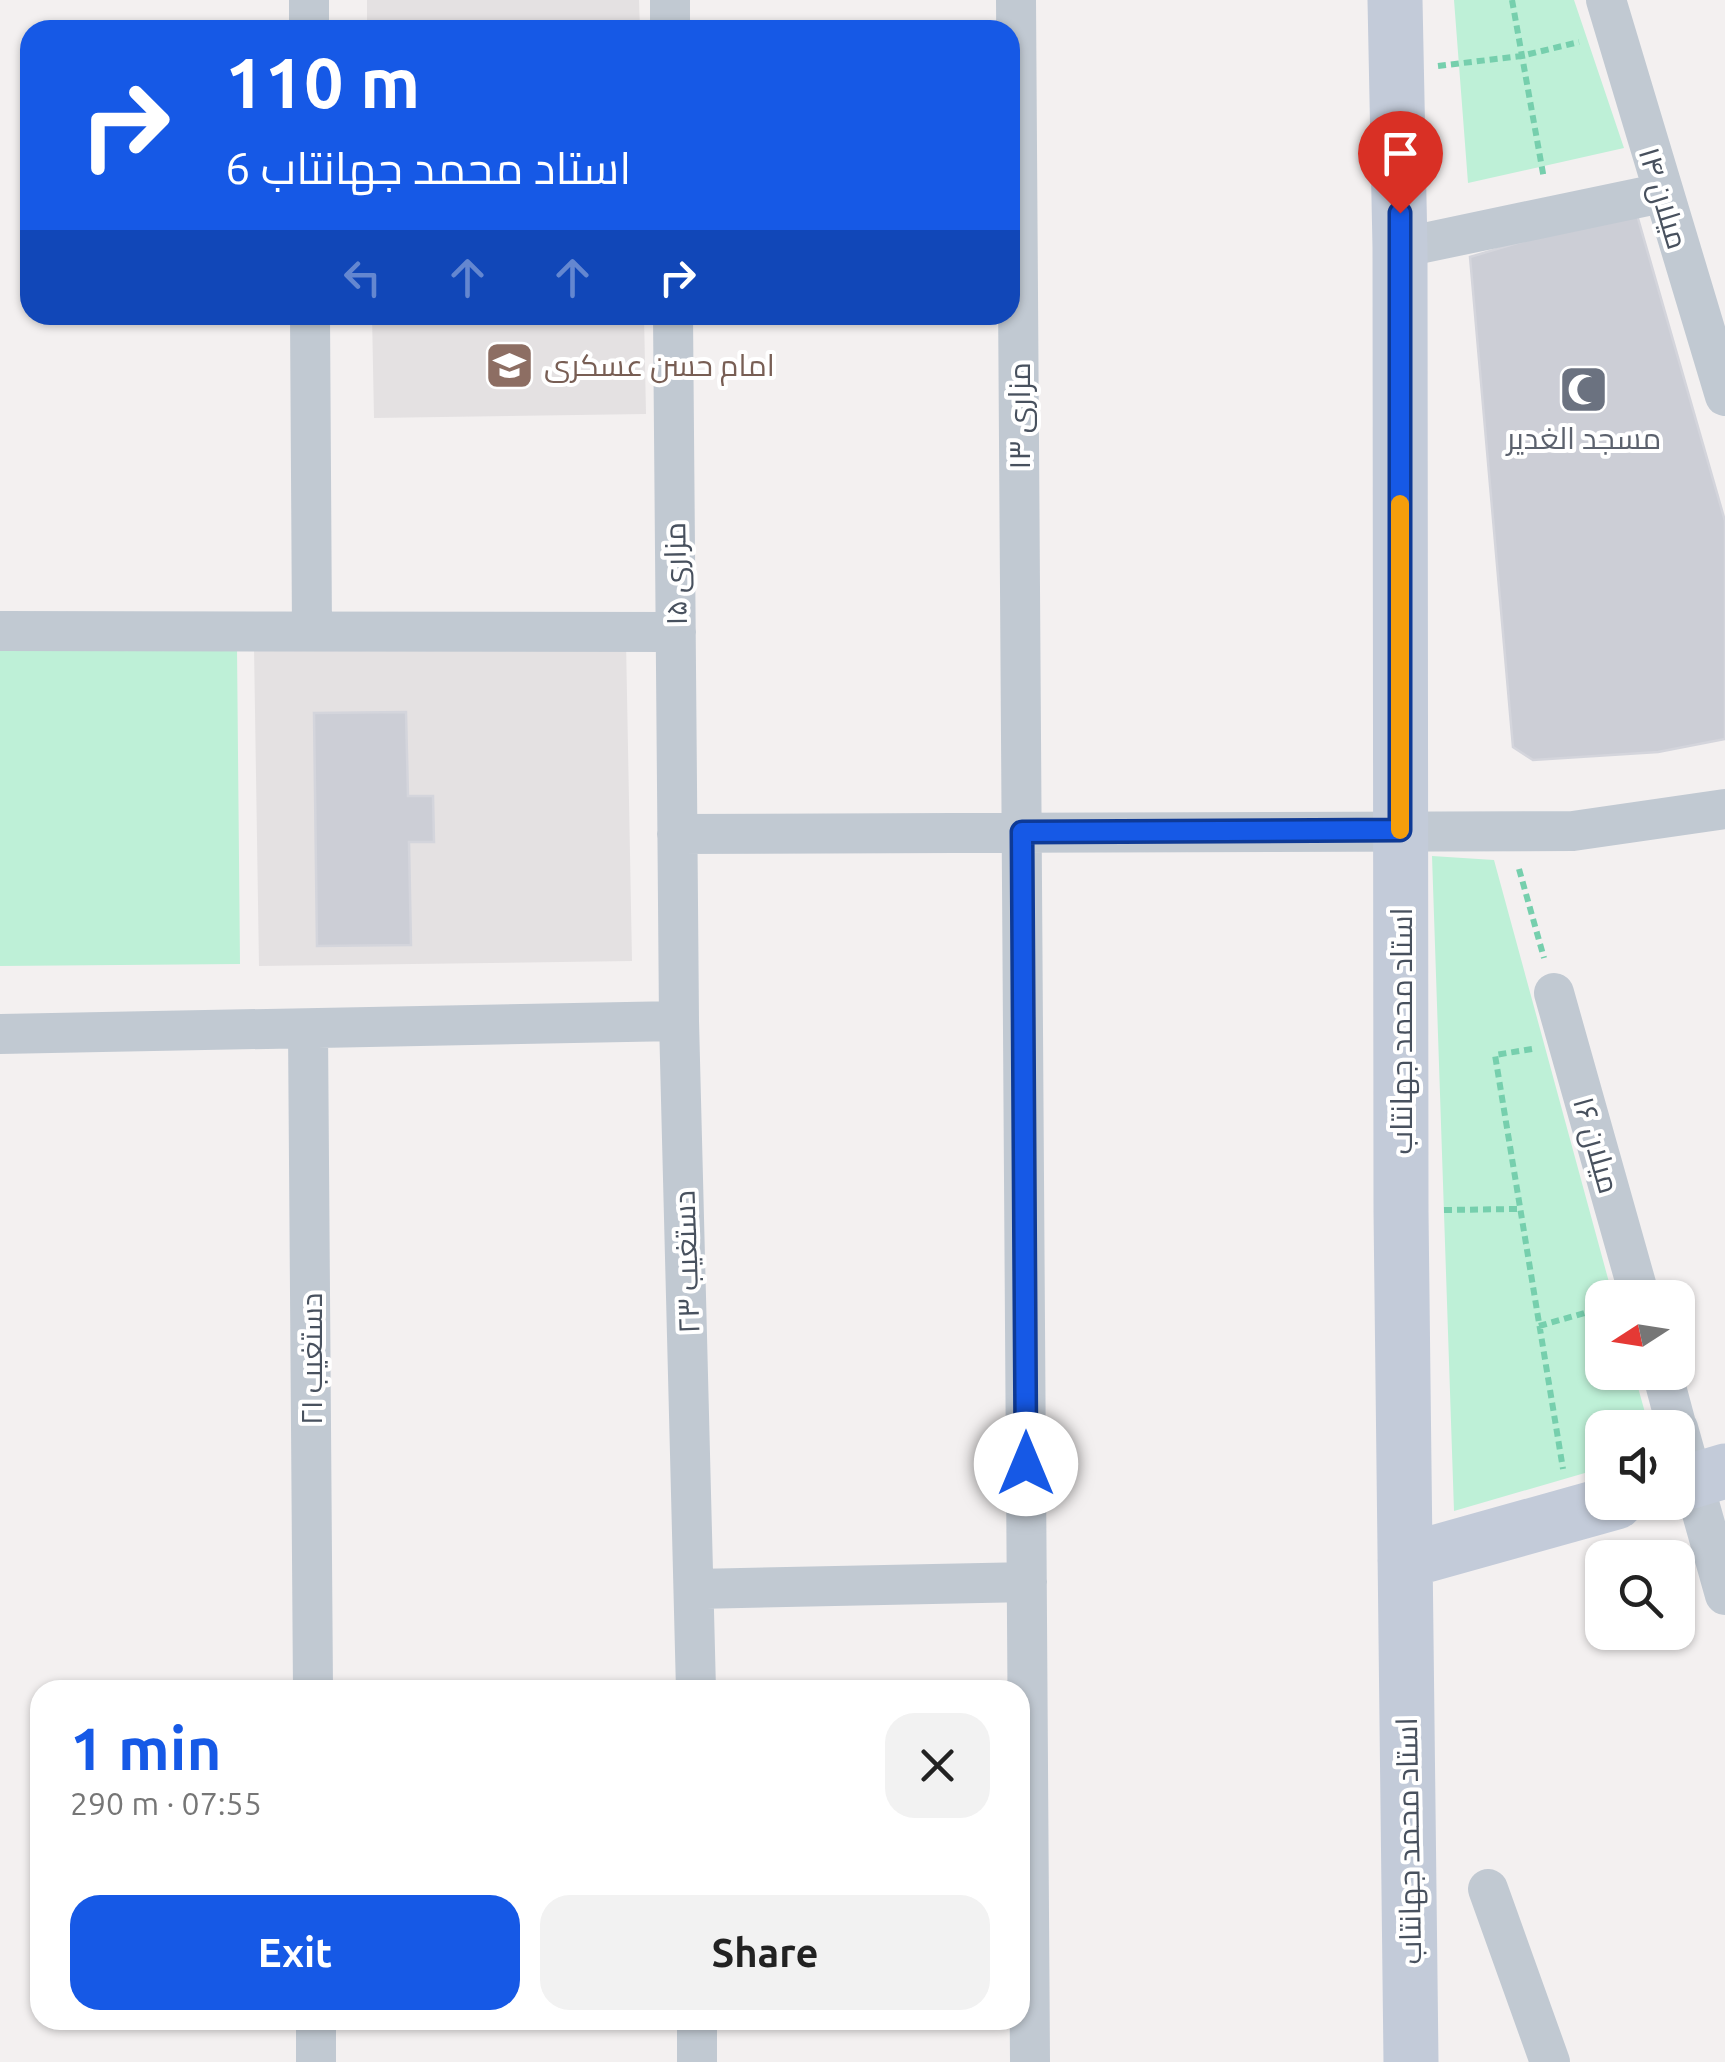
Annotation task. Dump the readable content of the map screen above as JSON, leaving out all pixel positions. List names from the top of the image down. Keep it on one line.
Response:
{"streets":{"street":["میلان ۱۴","مزاری ۱۳","مزاری ۱۵","استاد محمد جهانتاب","میلان ۱۶","دستغیب ۲۳","دستغیب ۲۱"]},"crossings":[["مزاری ۱۵","دستغیب ۲۳"]],"places":{"school or university":["امام حسن عسکری"],"mosque":["مسجد الغدیر"]},"north":"left","page":{"turn":["110 m","استاد محمد جهانتاب 6"],"heading":["1 min","290 m · 07:55"],"buttons":["Exit","Share"]}}
